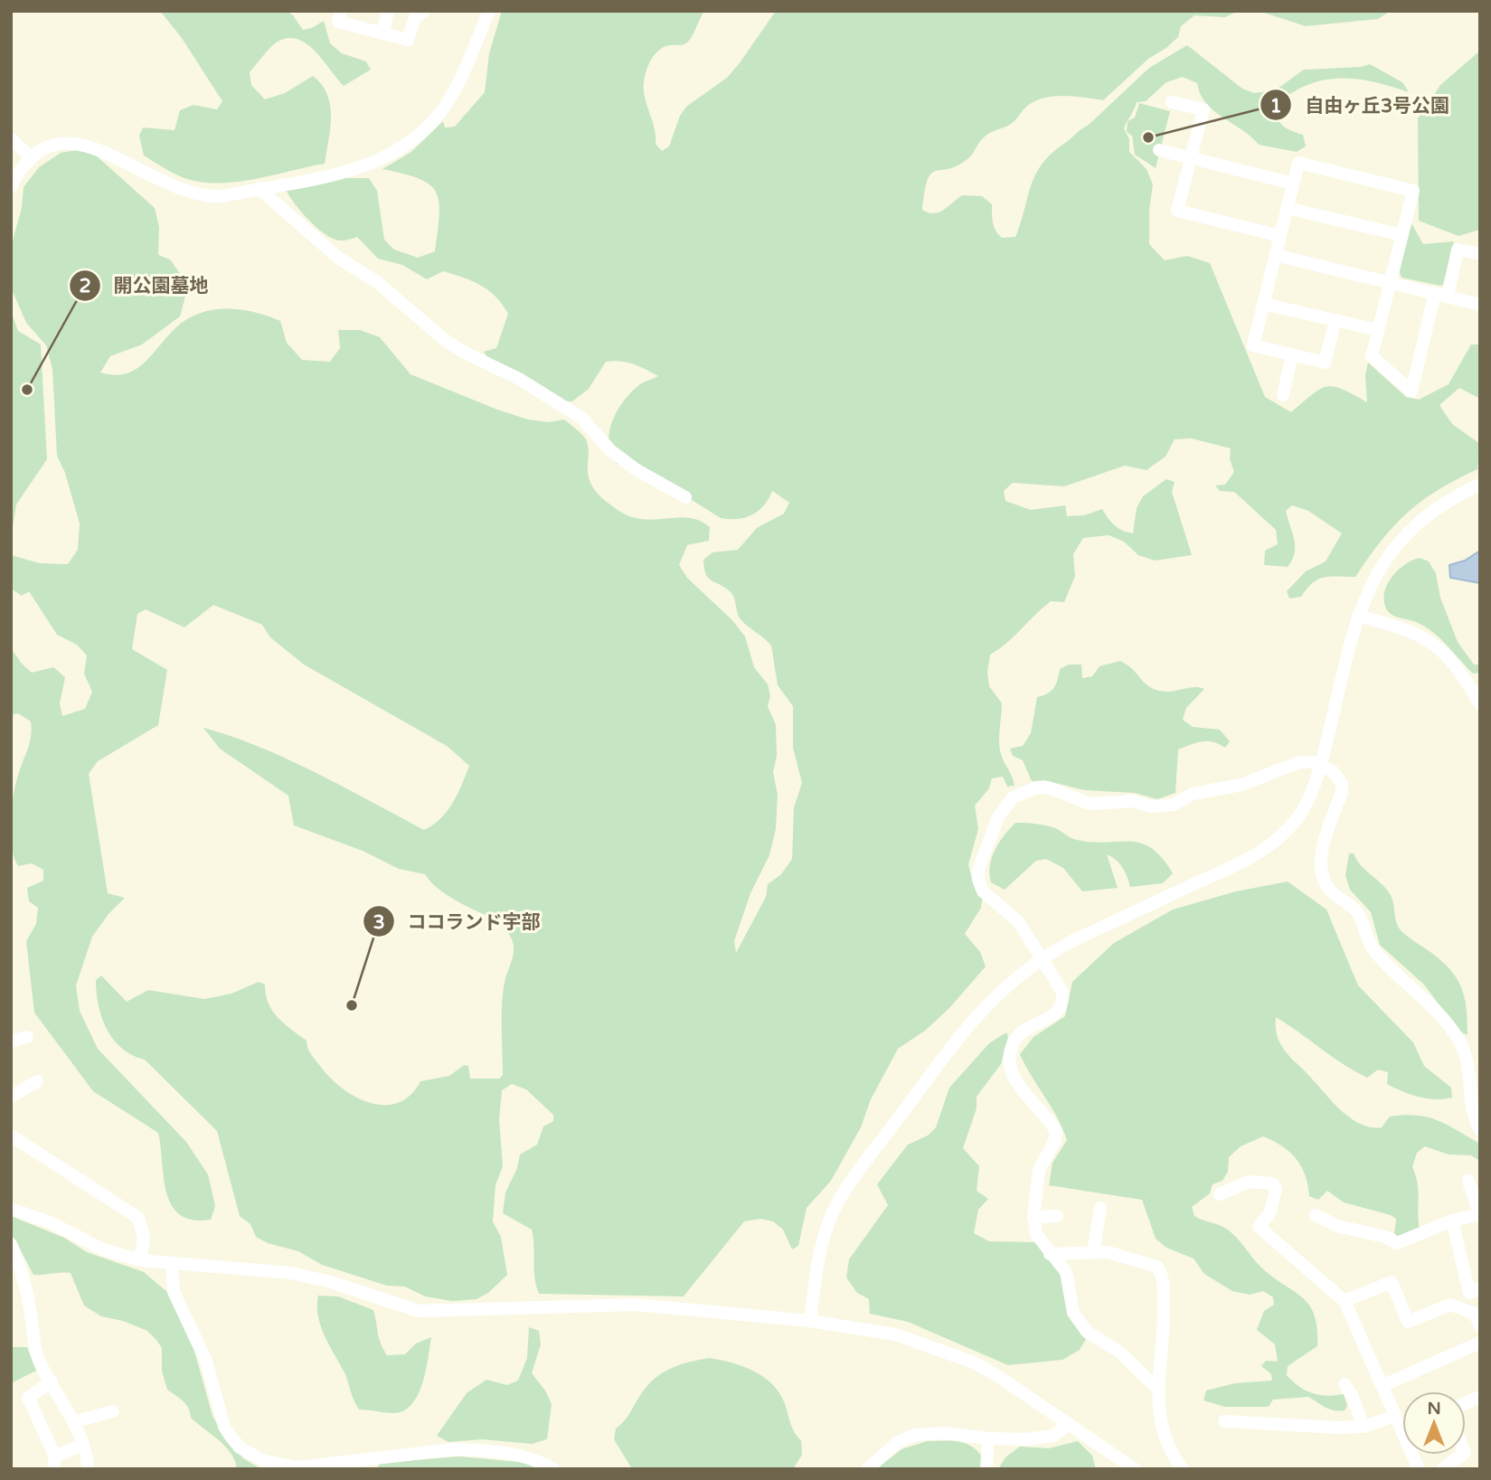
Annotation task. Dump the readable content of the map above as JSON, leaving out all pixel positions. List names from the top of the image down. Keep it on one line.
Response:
{"places":["自由ヶ丘3号公園","開公園墓地","ココランド宇部"],"north":"top"}
